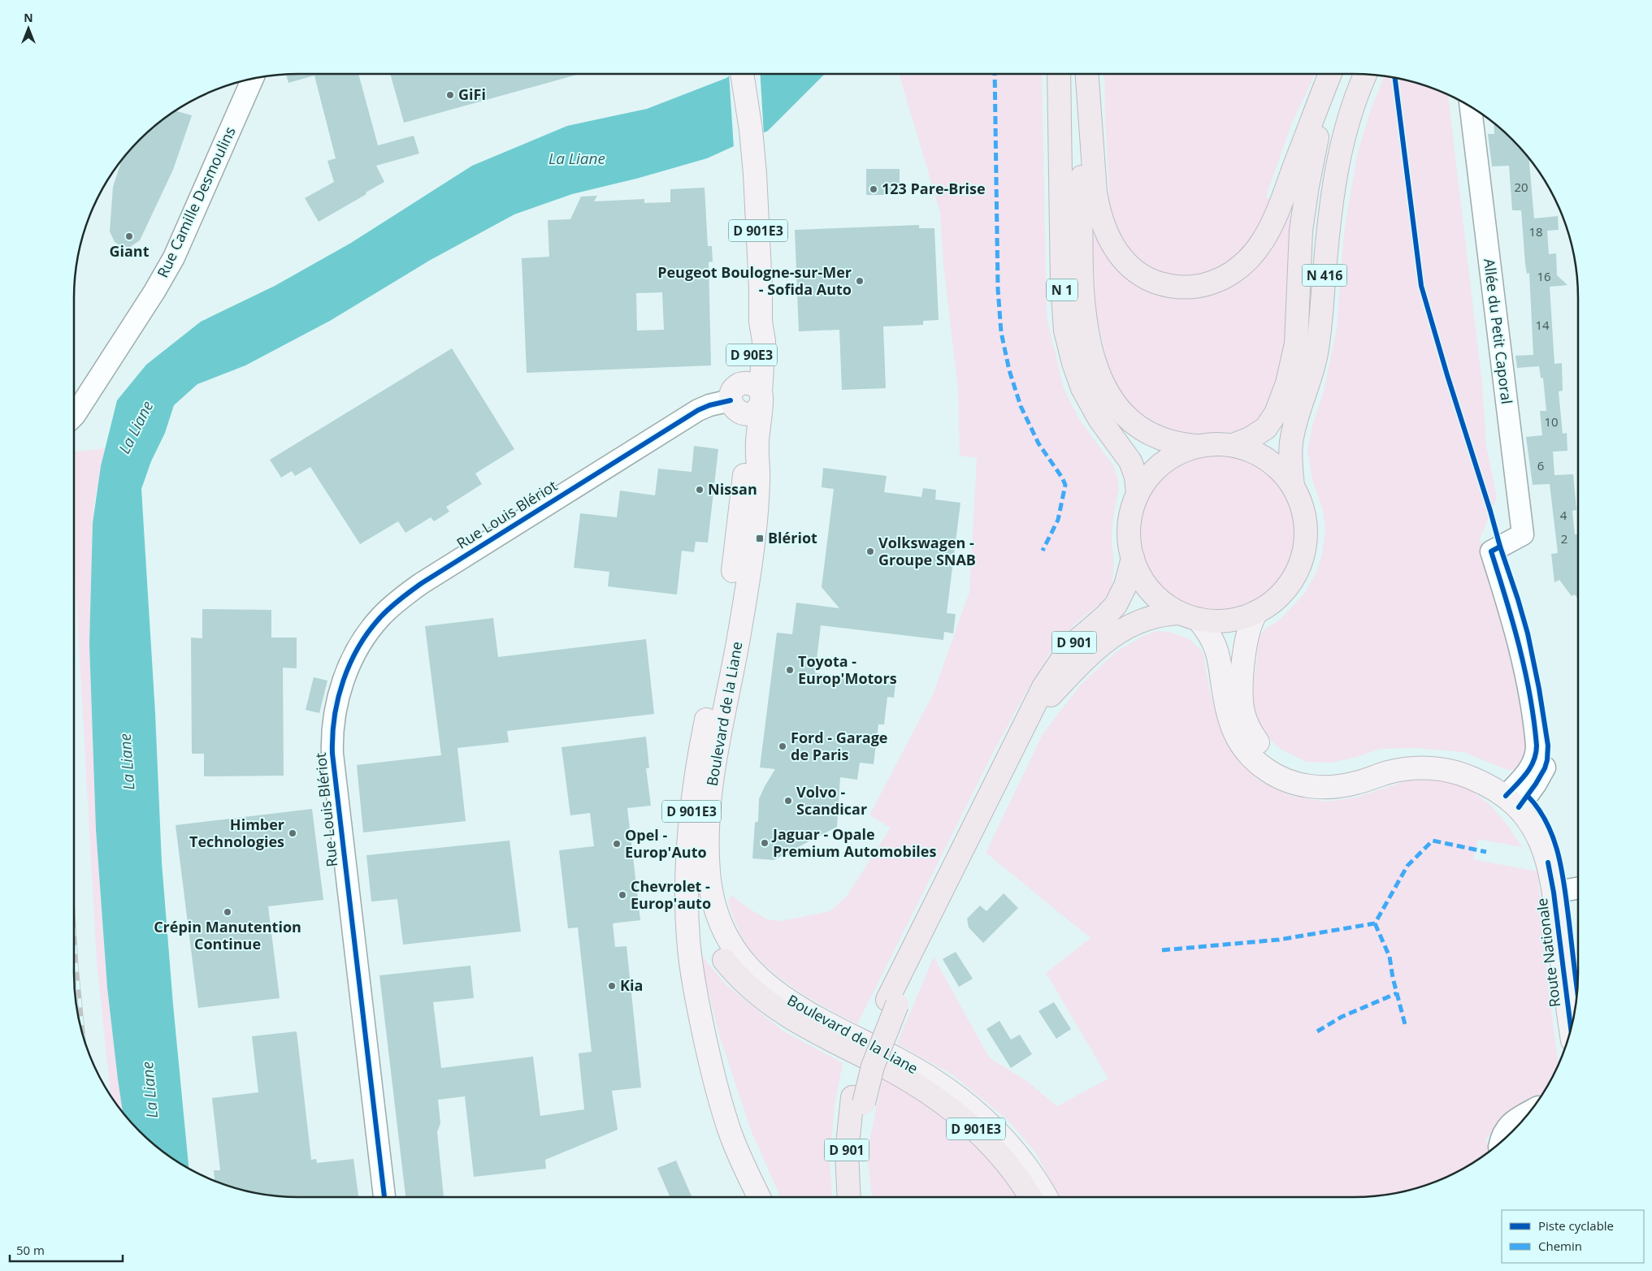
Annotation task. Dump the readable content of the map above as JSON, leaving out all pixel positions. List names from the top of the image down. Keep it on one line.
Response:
{"streets":{"highway":["D 901E3","N 416","N 1","D 901"],"main road":["D 90E3","Boulevard de la Liane","Route Nationale"],"street":["Rue Camille Desmoulins","Allée du Petit Caporal","Rue Louis Blériot"]},"crossings":[["D 901E3","Boulevard de la Liane"],["Allée du Petit Caporal","Route Nationale"],["Rue Louis Blériot","Boulevard de la Liane"],["D 901","Route Nationale"]],"water":["La Liane"],"places":{"other":["GiFi","123 Pare-Brise","Giant","Peugeot Boulogne-sur-Mer - Sofida Auto","Nissan","Volkswagen - Groupe SNAB","Toyota - Europ'Motors","Ford - Garage de Paris","Volvo - Scandicar","Himber Technologies","Jaguar - Opale Premium Automobiles","Opel - Europ'Auto","Chevrolet - Europ'auto","Crépin Manutention Continue","Kia"],"transit":["Blériot"]},"house_numbers":["20","18","16","14","10","6","4","2"],"legend":["Piste cyclable","Chemin"],"scale_bar":"50 m","north":"top"}
